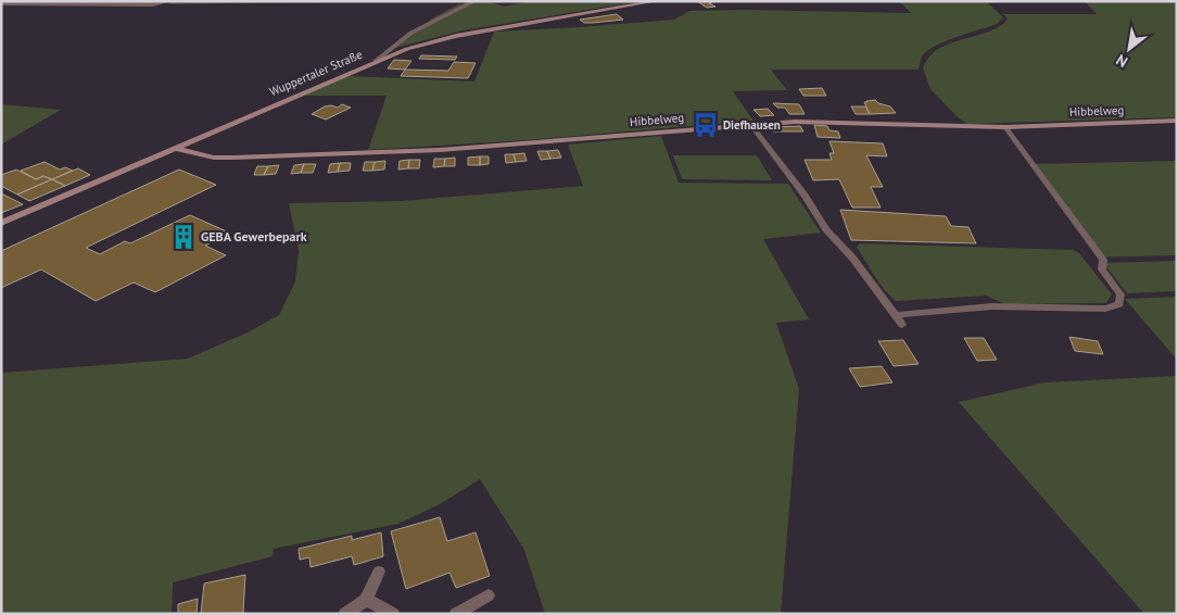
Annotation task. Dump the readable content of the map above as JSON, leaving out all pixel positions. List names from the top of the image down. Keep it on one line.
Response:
{"streets":{"street":["Wuppertaler Straße","Hibbelweg"]},"crossings":[["Wuppertaler Straße","Hibbelweg"]],"places":{"bus stop":["Diefhausen"],"building":["GEBA Gewerbepark"]},"north":"bottom left"}
